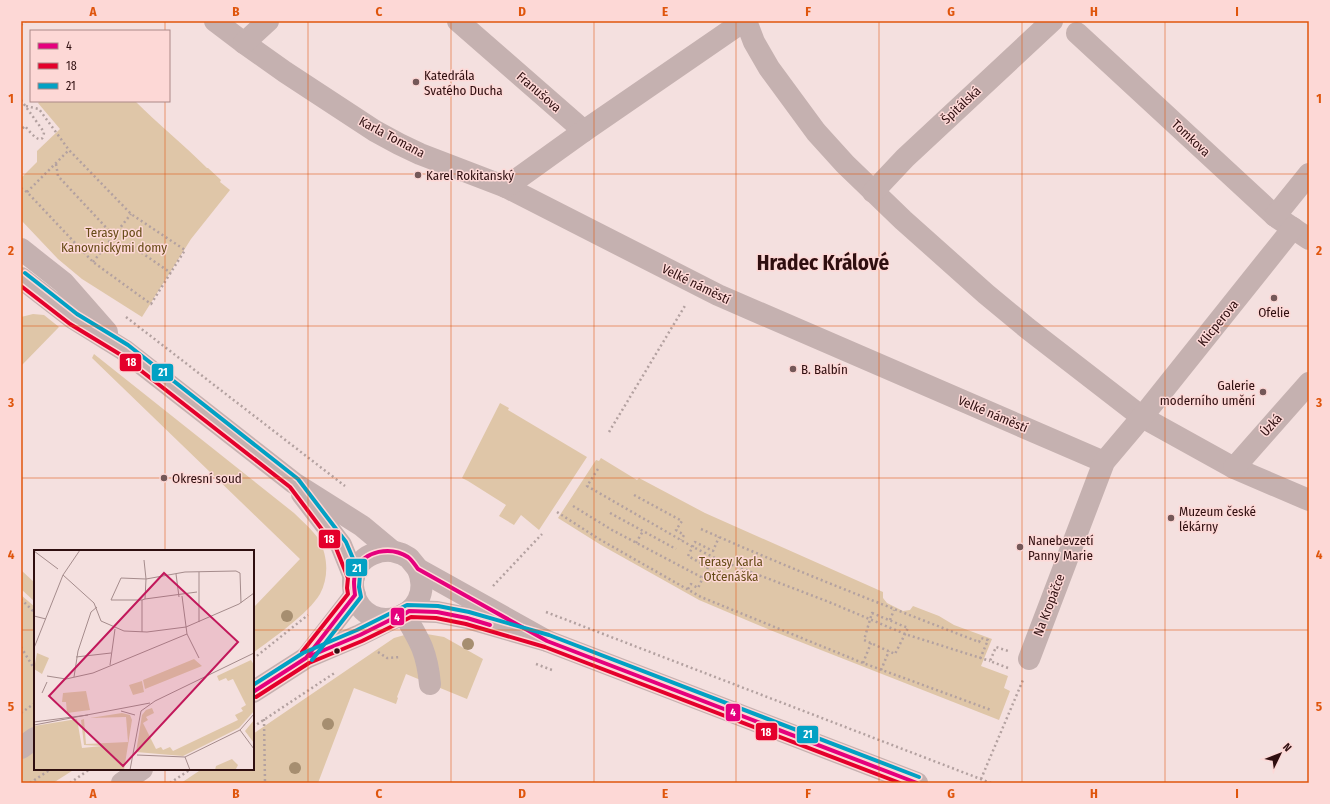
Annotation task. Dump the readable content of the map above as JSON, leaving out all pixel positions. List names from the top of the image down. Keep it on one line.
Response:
{"streets":{"street":["Franušova","Špitálská","Karla Tomana","Tomkova","Velké náměstí","Klicperova","Úzká","Na Kropáčce"]},"crossings":[["Karla Tomana","Velké náměstí"],["Tomkova","Klicperova"],["Velké náměstí","Na Kropáčce"]],"districts":["Hradec Králové"],"parks":["Terasy pod Kanovnickými domy","Terasy Karla Otčenáška"],"places":["Katedrála Svatého Ducha","Karel Rokitanský","Ofelie","B. Balbín","Galerie moderního umění","Okresní soud","Muzeum české lékárny","Nanebevzetí Panny Marie"],"lines":["transit line 21","transit line 18","transit line 4"],"legend":["4","18","21"],"north":"top right","grid":{"columns":["A","B","C","D","E","F","G","H","I"],"rows":["1","2","3","4","5"]}}
